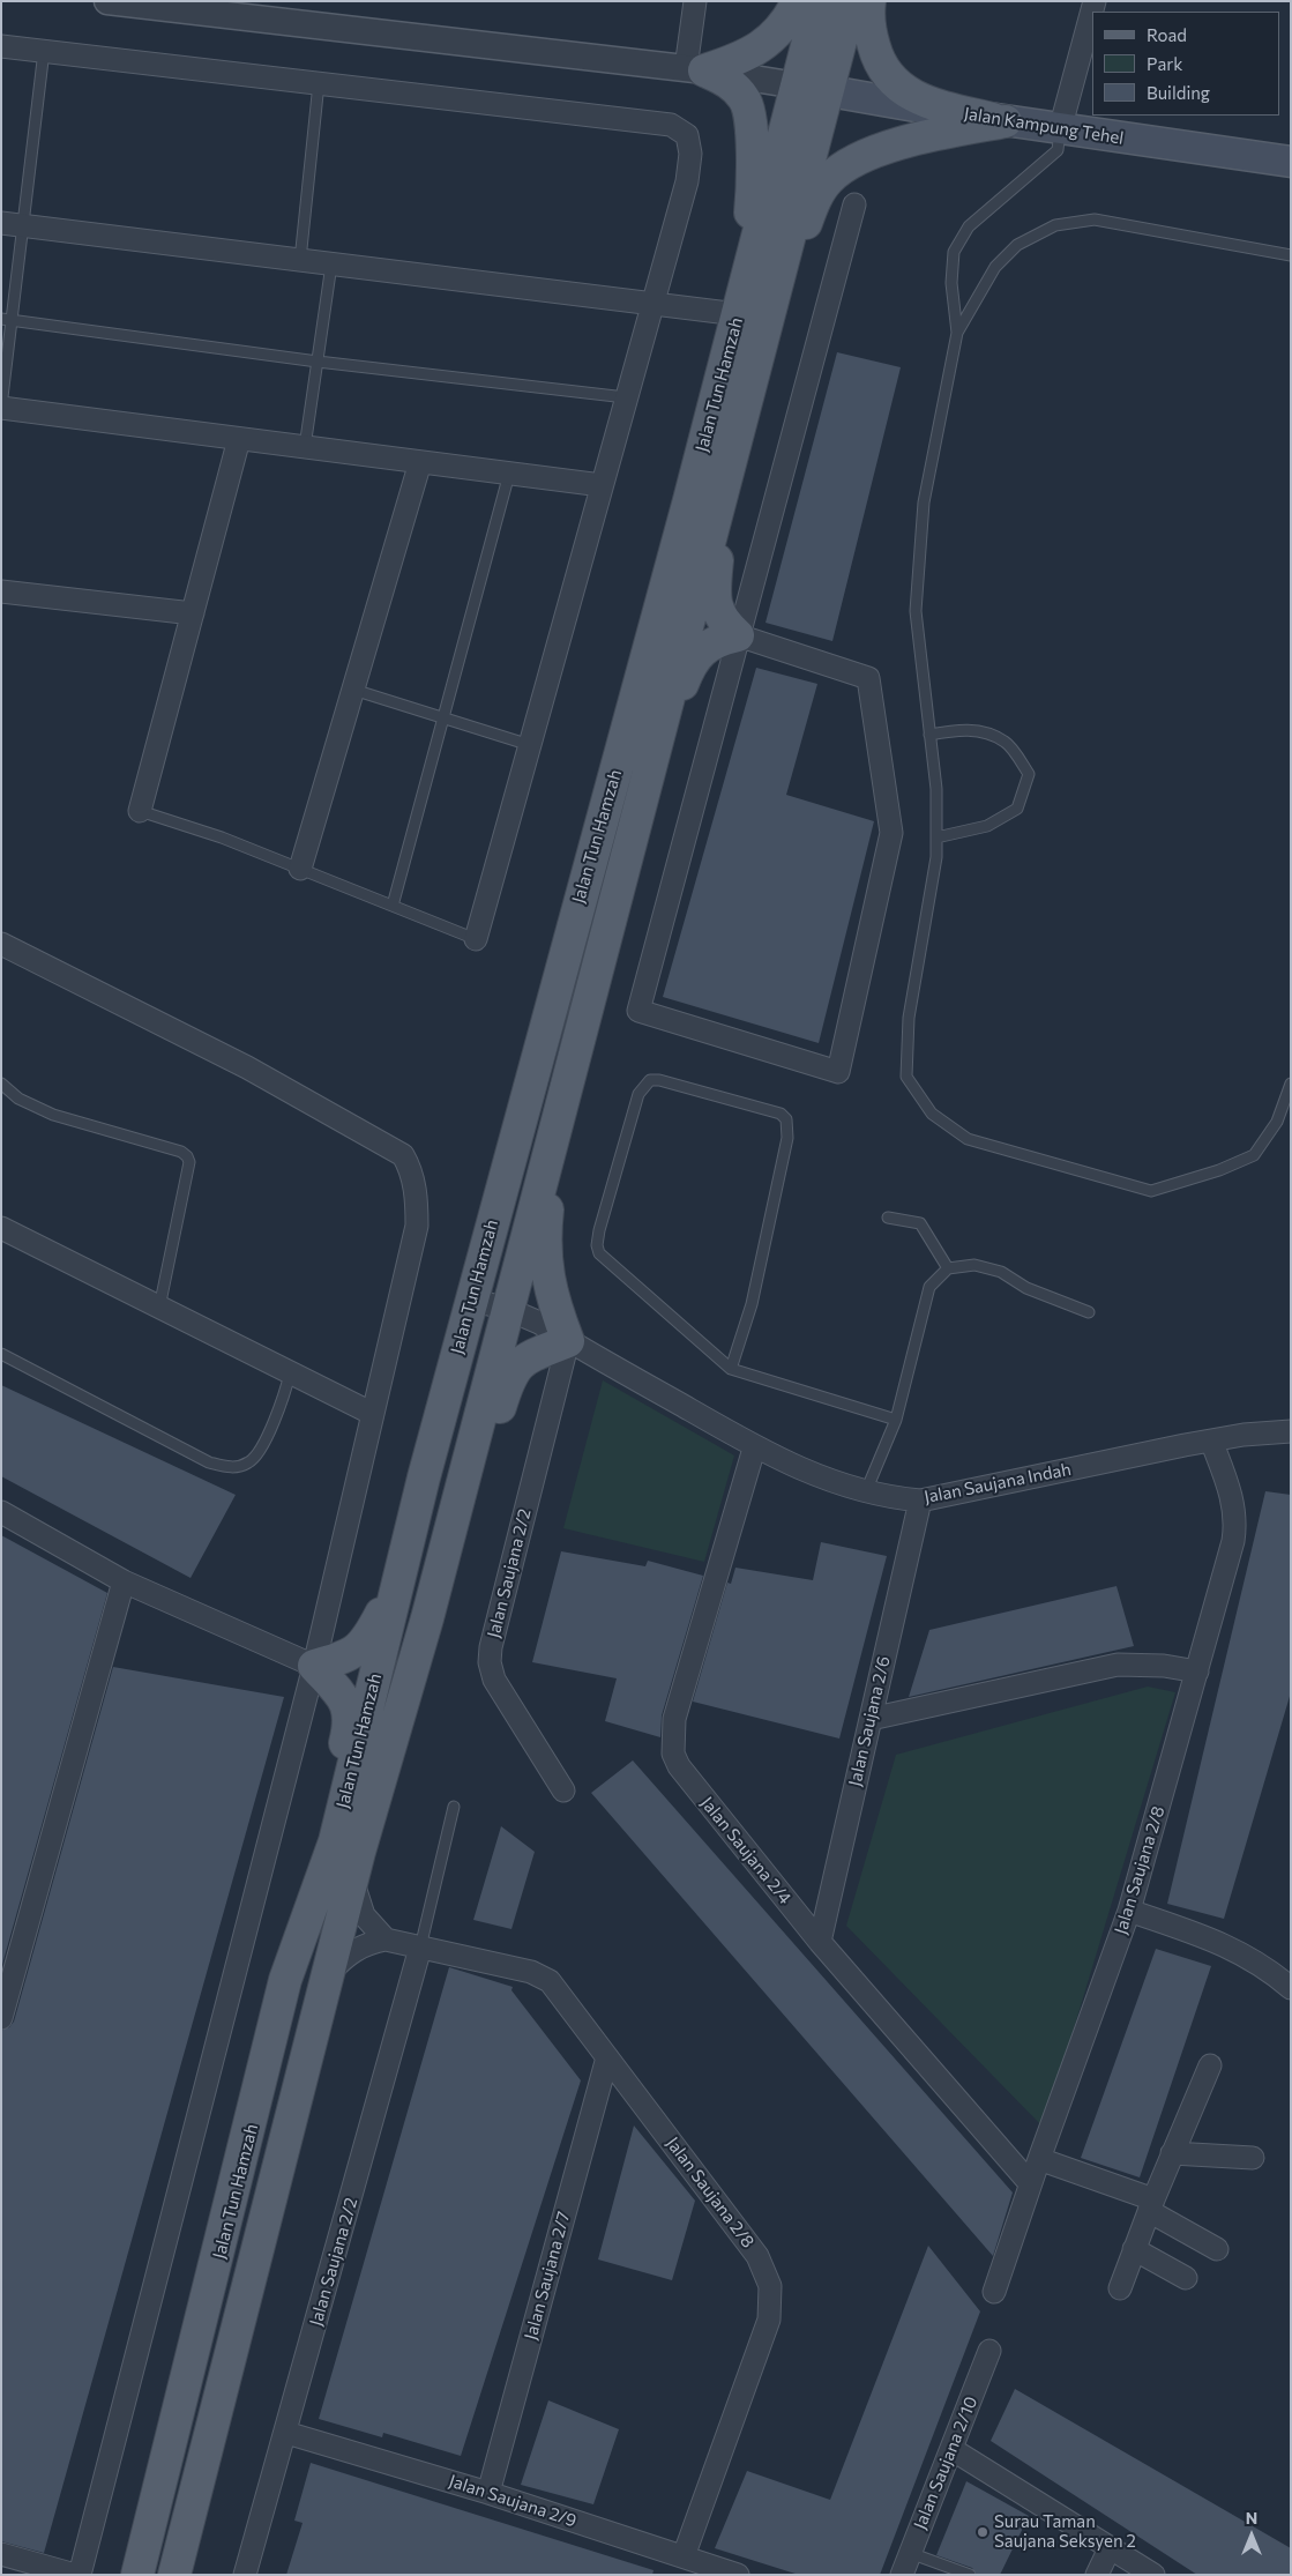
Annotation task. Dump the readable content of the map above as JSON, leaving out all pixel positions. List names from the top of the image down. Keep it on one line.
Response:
{"streets":{"main road":["Jalan Kampung Tehel","Jalan Tun Hamzah"],"street":["Jalan Saujana Indah","Jalan Saujana 2/2","Jalan Saujana 2/6","Jalan Saujana 2/4","Jalan Saujana 2/8","Jalan Saujana 2/7","Jalan Saujana 2/10","Jalan Saujana 2/9"]},"crossings":[["Jalan Kampung Tehel","Jalan Tun Hamzah"],["Jalan Tun Hamzah","Jalan Saujana Indah"],["Jalan Saujana Indah","Jalan Saujana 2/2"],["Jalan Saujana Indah","Jalan Saujana 2/6"],["Jalan Saujana Indah","Jalan Saujana 2/4"],["Jalan Saujana Indah","Jalan Saujana 2/8"],["Jalan Saujana 2/2","Jalan Saujana 2/8"],["Jalan Saujana 2/2","Jalan Saujana 2/9"],["Jalan Saujana 2/6","Jalan Saujana 2/4"],["Jalan Saujana 2/4","Jalan Saujana 2/8"],["Jalan Saujana 2/8","Jalan Saujana 2/7"],["Jalan Saujana 2/8","Jalan Saujana 2/9"],["Jalan Saujana 2/7","Jalan Saujana 2/9"]],"places":["Surau Taman Saujana Seksyen 2"],"legend":["Road","Park","Building"],"north":"top"}
